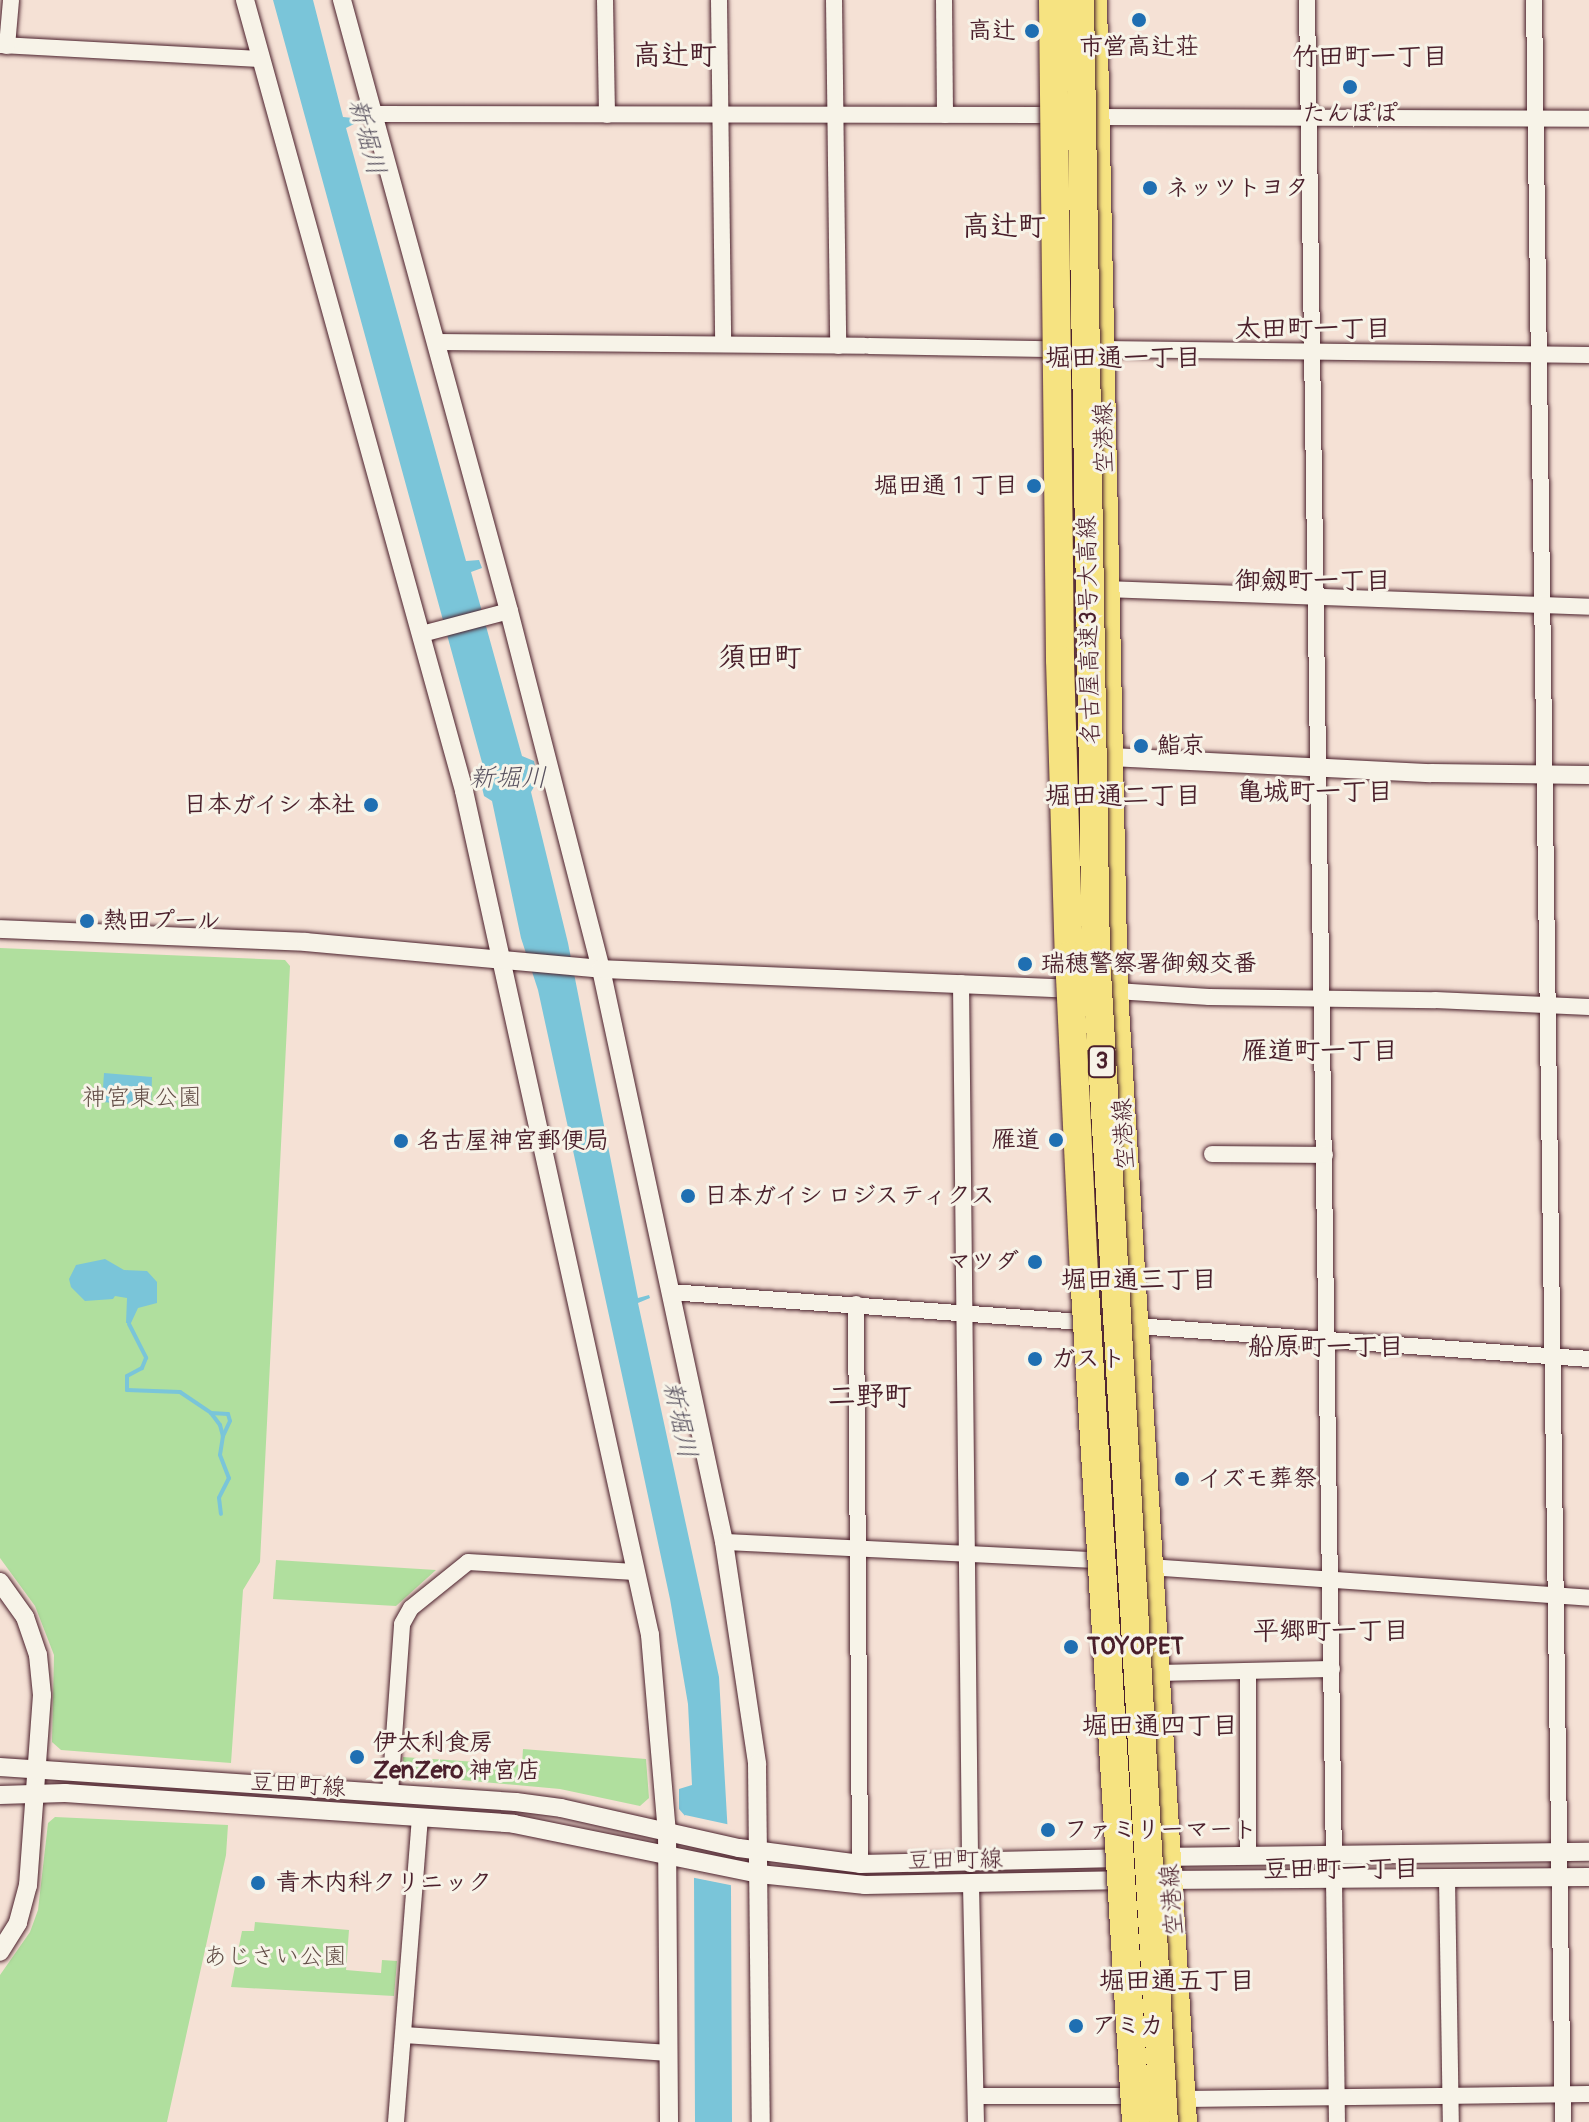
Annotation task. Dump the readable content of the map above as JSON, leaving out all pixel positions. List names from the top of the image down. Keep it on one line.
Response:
{"streets":{"highway":["名古屋高速3号大高線","3"],"main road":["空港線"],"street":["豆田町線"]},"crossings":[["空港線","豆田町線"]],"districts":["高辻町","竹田町一丁目","高辻町","太田町一丁目","堀田通一丁目","御劔町一丁目","須田町","亀城町一丁目","堀田通二丁目","雁道町一丁目","堀田通三丁目","船原町一丁目","二野町","平郷町一丁目","堀田通四丁目","豆田町一丁目","堀田通五丁目"],"water":["新堀川"],"parks":["神宮東公園","あじさい公園"],"places":["市営高辻荘","高辻","たんぽぽ","ネッツトヨタ","堀田通１丁目","鮨京","日本ガイシ 本社","熱田プール","瑞穂警察署御剱交番","雁道","名古屋神宮郵便局","日本ガイシ ロジスティクス","マツダ","ガスト","イズモ葬祭","TOYOPET","伊太利食房 ZenZero 神宮店","ファミリーマート","青木内科クリニック","アミカ"]}
